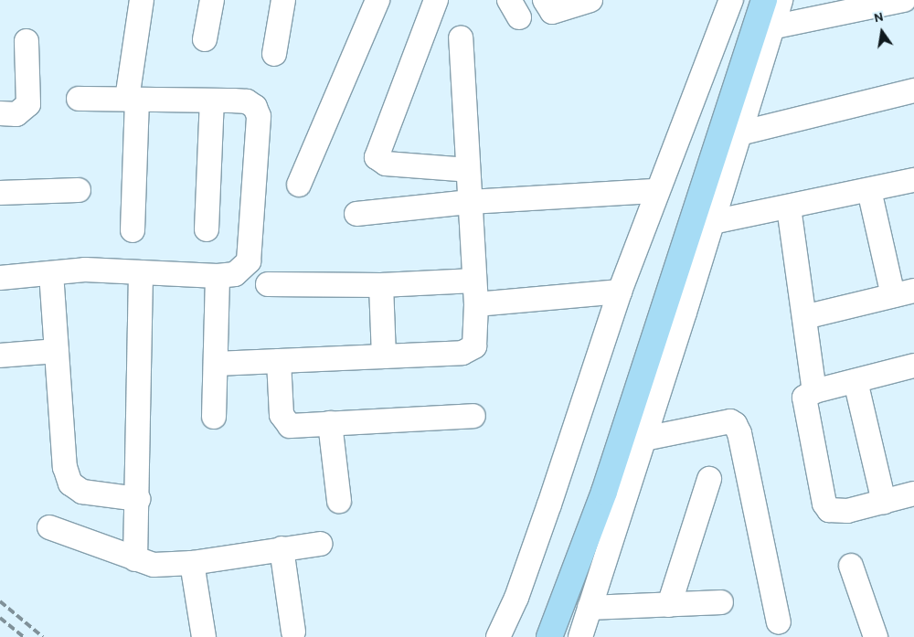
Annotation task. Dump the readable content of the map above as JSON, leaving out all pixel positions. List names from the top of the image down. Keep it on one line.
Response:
{"north":"top"}
